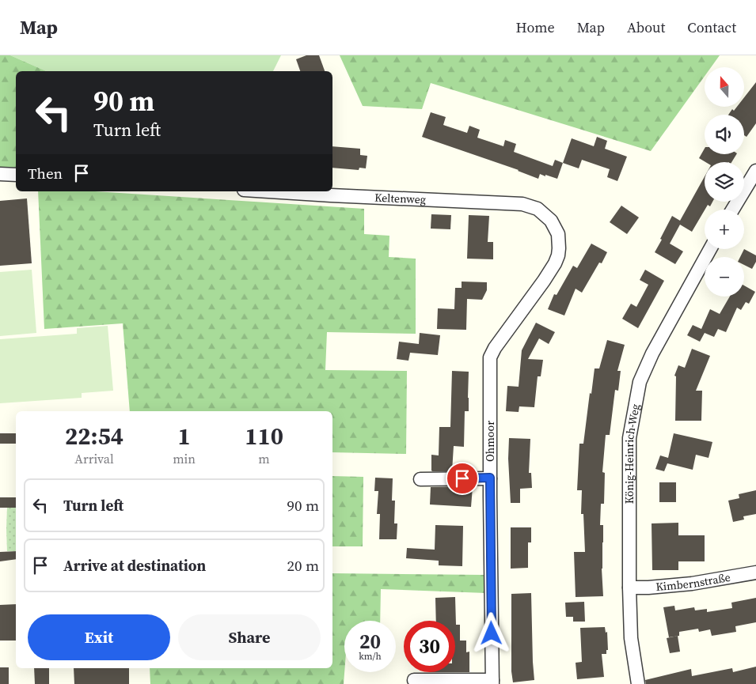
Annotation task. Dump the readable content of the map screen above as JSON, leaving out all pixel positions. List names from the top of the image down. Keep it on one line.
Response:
{"streets":{"street":["Keltenweg","Ohmoor","König-Heinrich-Weg","Kimbernstraße"]},"crossings":[["Keltenweg","Ohmoor"],["König-Heinrich-Weg","Kimbernstraße"]],"north":"top","page":{"header":"Map","nav":["Home","Map","About","Contact"],"map_buttons":["+","−"],"turn":["90 m","Turn left"],"then":"Then","eta":["22:54","Arrival","1","min","110","m"],"list":[{"name":"Turn left","value":"90 m"},{"name":"Arrive at destination","value":"20 m"}],"buttons":["Exit","Share"],"speed":"20 km/h","limit":"30"}}
